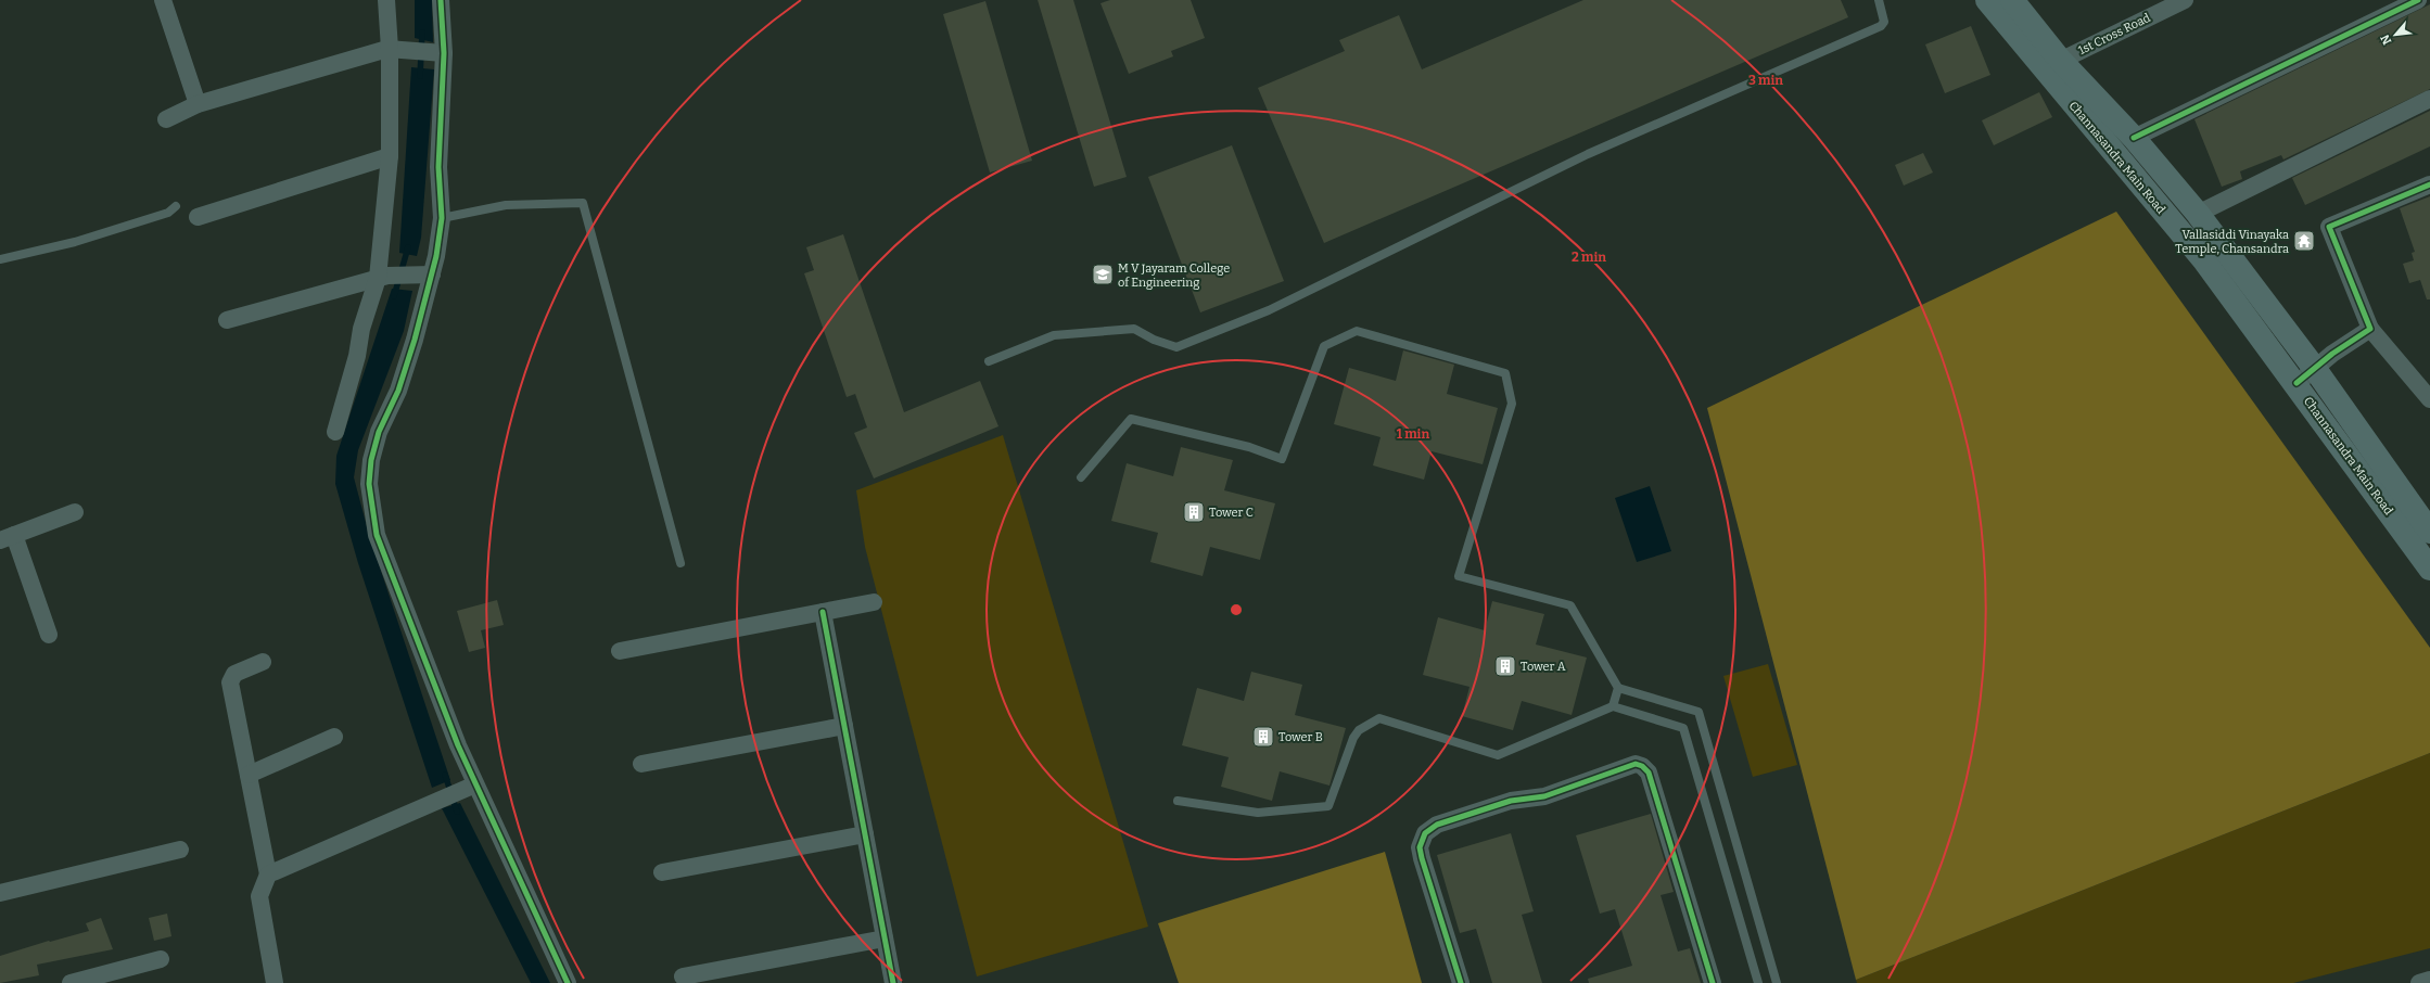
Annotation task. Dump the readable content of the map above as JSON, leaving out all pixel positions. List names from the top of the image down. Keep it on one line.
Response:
{"streets":{"main road":["Channasandra Main Road"],"street":["1st Cross Road"]},"crossings":[["1st Cross Road","Channasandra Main Road"]],"places":{"temple":["Vallasiddi Vinayaka Temple, Chansandra"],"school or university":["M V Jayaram College of Engineering"],"building":["Tower C","Tower A","Tower B"]},"north":"bottom left","rings":["3 min","2 min","1 min"]}
